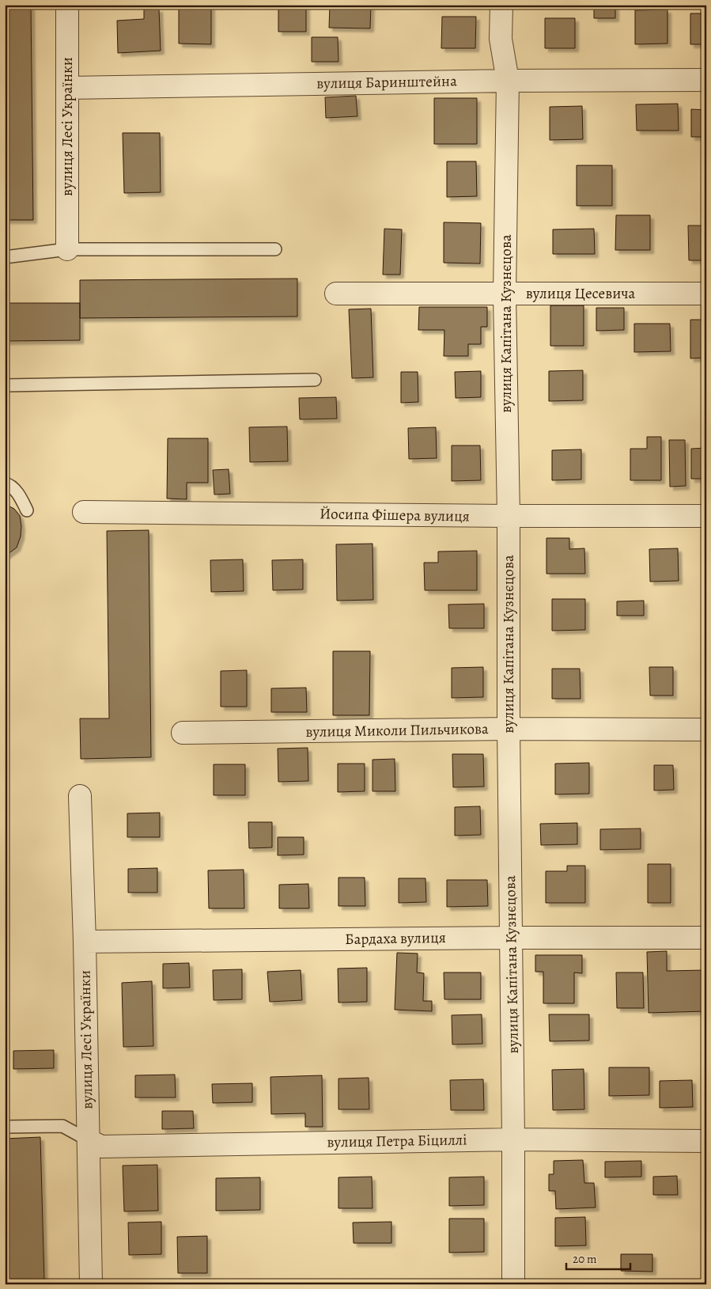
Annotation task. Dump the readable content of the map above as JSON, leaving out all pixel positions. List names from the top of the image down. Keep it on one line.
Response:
{"streets":{"street":["вулиця Баринштейна","вулиця Лесі Українки","вулиця Цесевича","вулиця Капітана Кузнєцова","Йосипа Фішера вулиця","вулиця Миколи Пильчикова","Бардаха вулиця","вулиця Петра Біциллі"]},"crossings":[["вулиця Баринштейна","вулиця Лесі Українки"],["вулиця Баринштейна","вулиця Капітана Кузнєцова"],["вулиця Лесі Українки","Бардаха вулиця"],["вулиця Лесі Українки","вулиця Петра Біциллі"],["вулиця Цесевича","вулиця Капітана Кузнєцова"],["вулиця Капітана Кузнєцова","Йосипа Фішера вулиця"],["вулиця Капітана Кузнєцова","вулиця Миколи Пильчикова"],["вулиця Капітана Кузнєцова","Бардаха вулиця"],["вулиця Капітана Кузнєцова","вулиця Петра Біциллі"]],"scale_bar":"20 m"}
